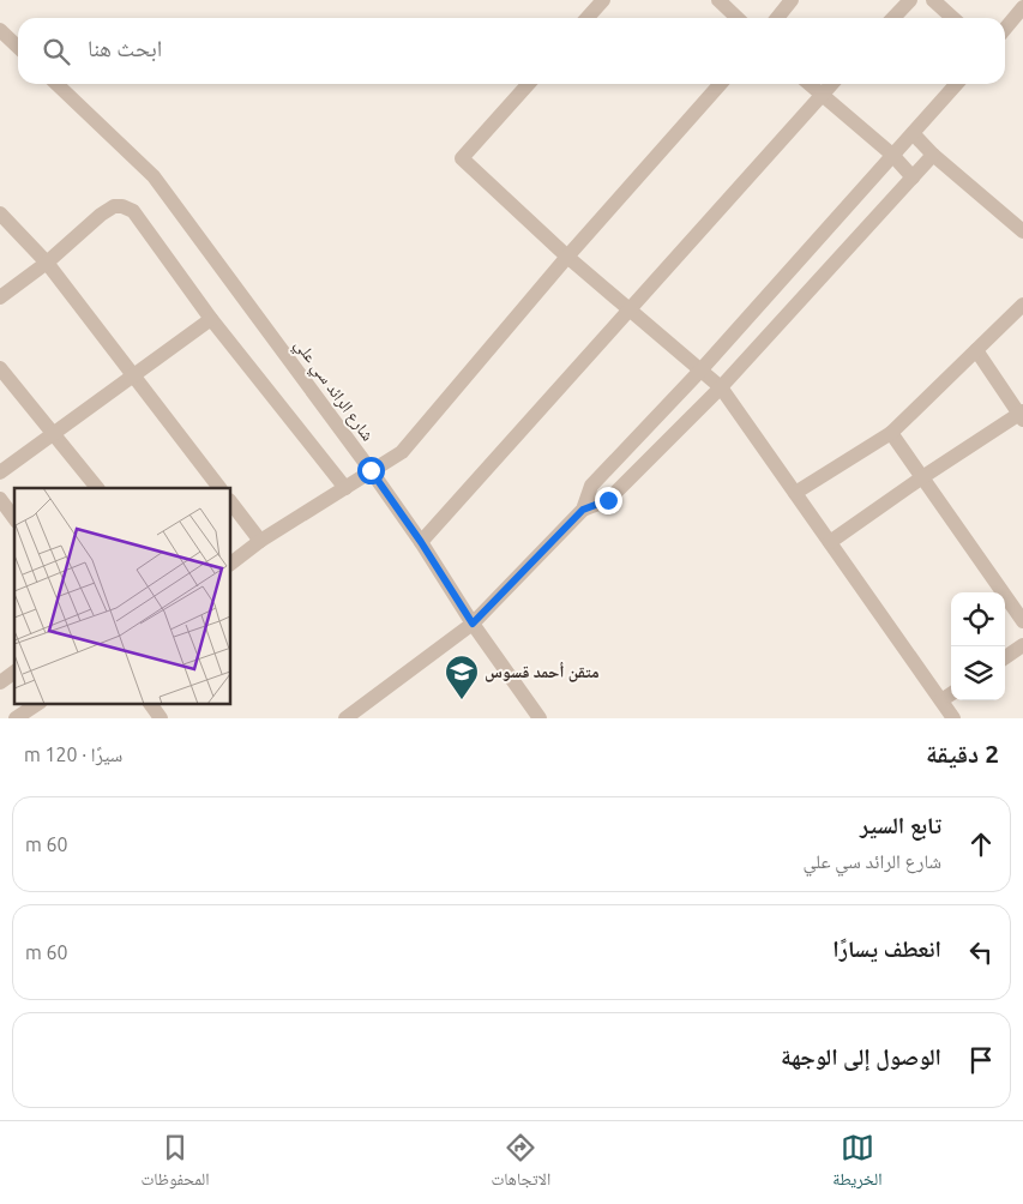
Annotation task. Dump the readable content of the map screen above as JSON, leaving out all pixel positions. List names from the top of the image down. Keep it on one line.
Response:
{"streets":{"street":["شارع الرائد سي علي"]},"places":{"school or university":["متقن أحمد قسوس"]},"page":{"search":"ابحث هنا","heading":["2 دقيقة","سيرًا · 120 m"],"list":[["تابع السير","شارع الرائد سي علي","60 m"],["انعطف يسارًا","60 m"],"الوصول إلى الوجهة"],"nav":["الخريطة","الاتجاهات","المحفوظات"]}}
